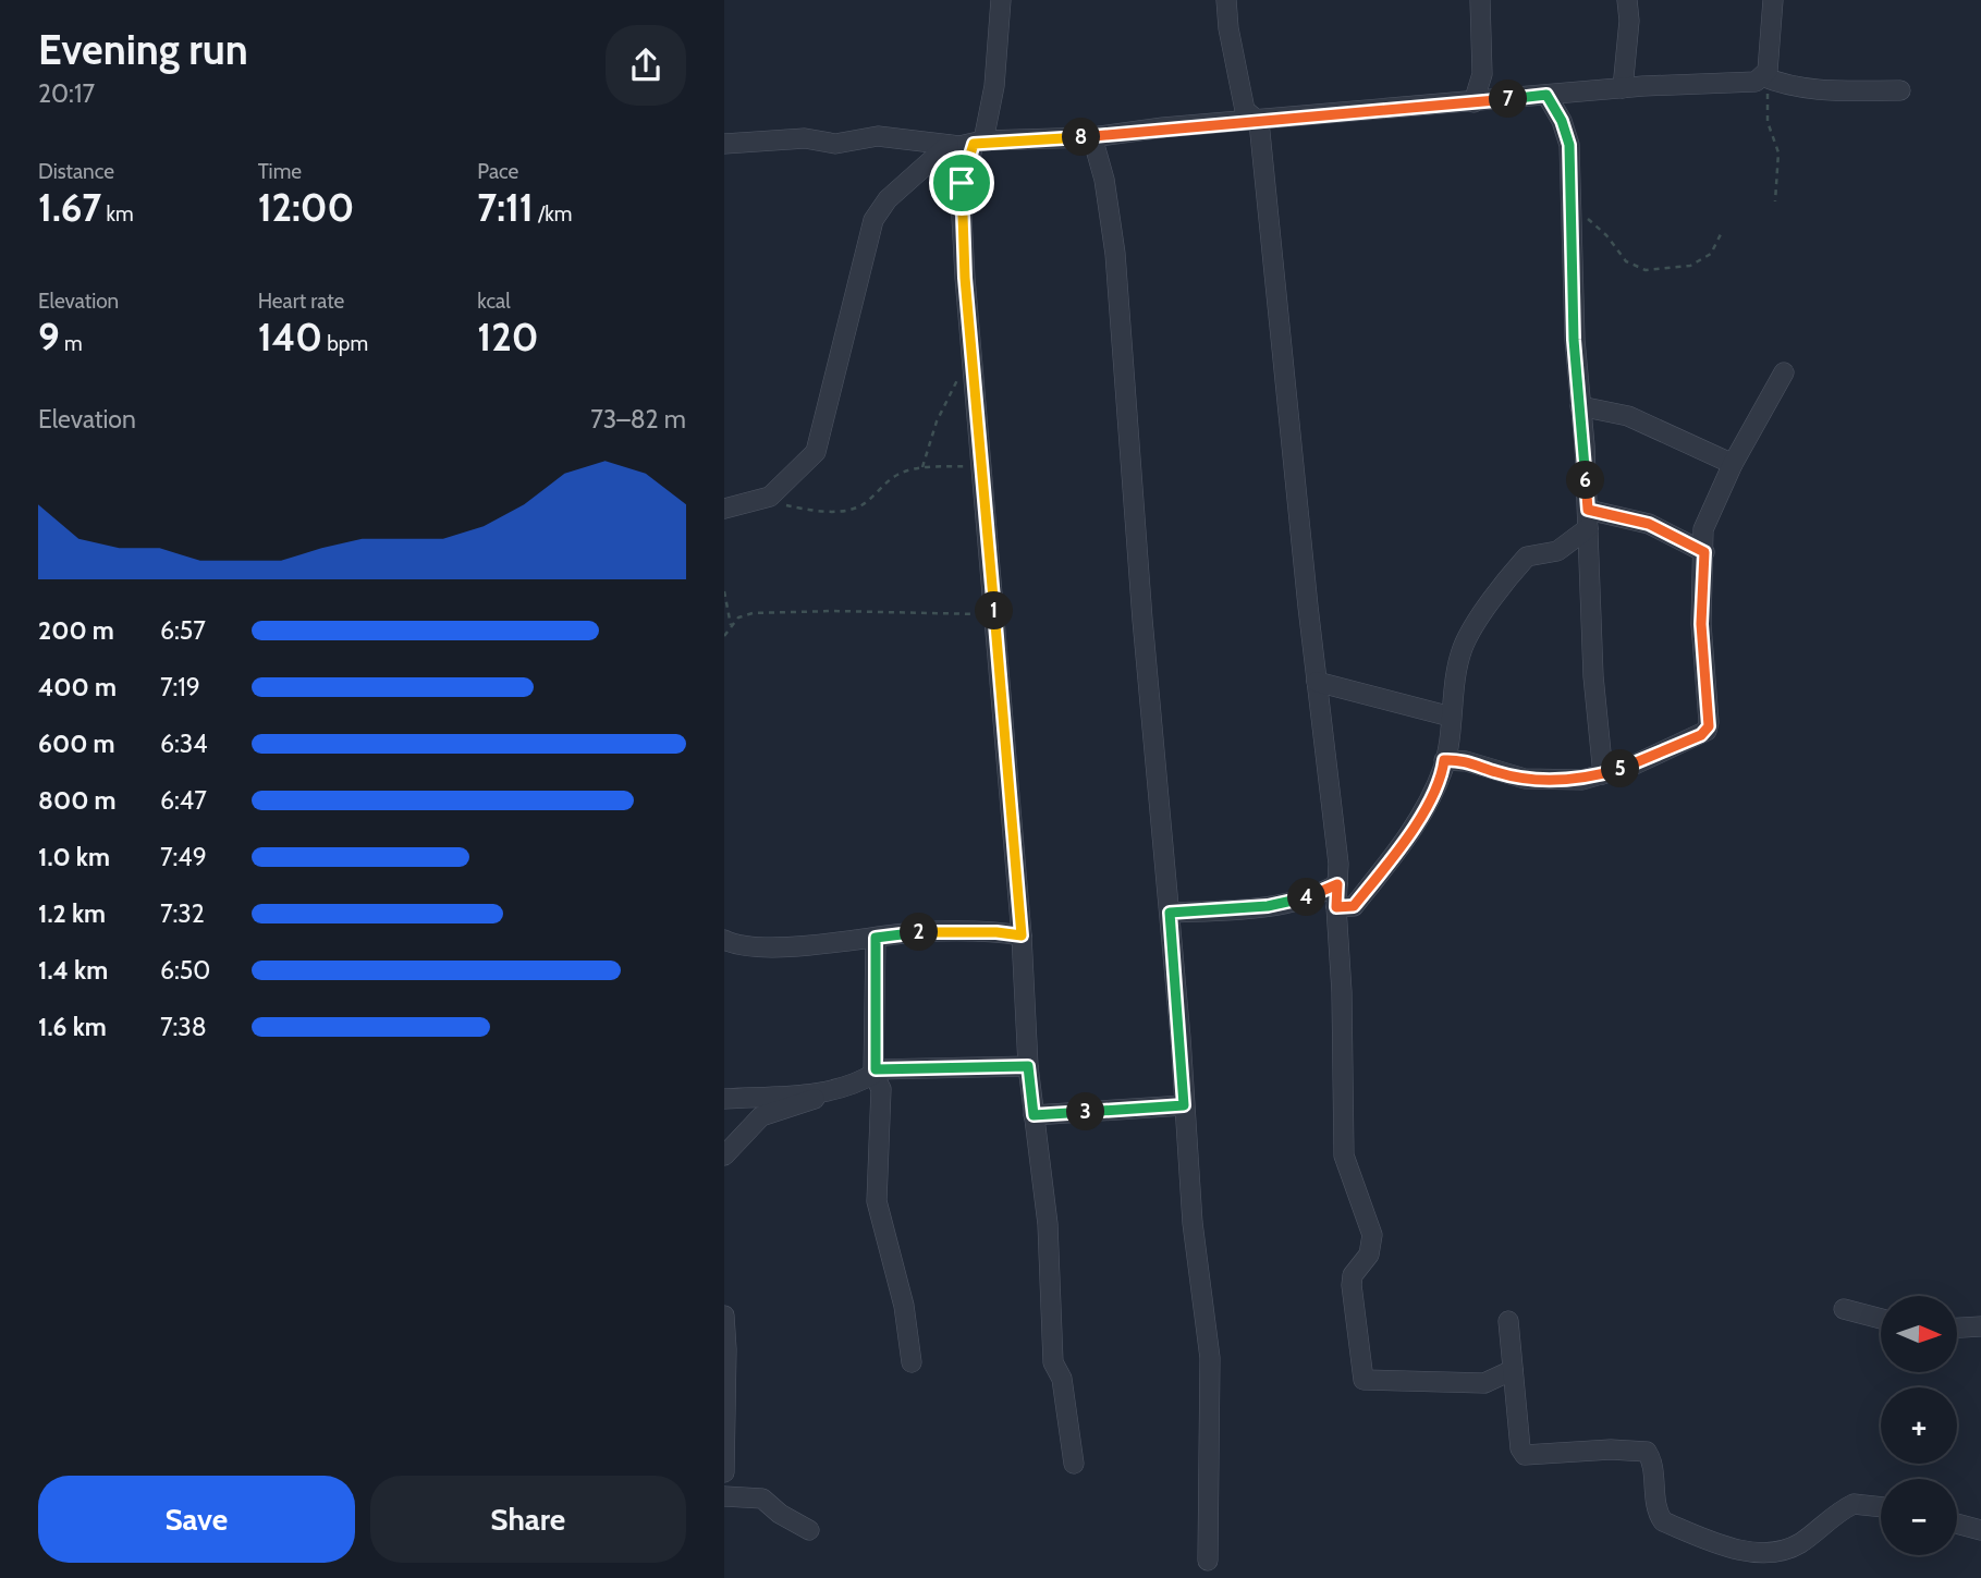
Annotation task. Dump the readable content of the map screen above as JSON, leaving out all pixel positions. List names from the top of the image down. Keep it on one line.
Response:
{"north":"right","page":{"heading":["Evening run","20:17"],"pins":["7","8","6","1","5","4","2","3"],"stats":[["Distance","1.67 km"],["Time","12:00"],["Pace","7:11 /km"],["Elevation","9 m"],["Heart rate","140 bpm"],["kcal","120"]],"chart":["Elevation","73–82 m"],"list":[{"name":"200 m","note":"6:57"},{"name":"400 m","note":"7:19"},{"name":"600 m","note":"6:34"},{"name":"800 m","note":"6:47"},{"name":"1.0 km","note":"7:49"},{"name":"1.2 km","note":"7:32"},{"name":"1.4 km","note":"6:50"},{"name":"1.6 km","note":"7:38"}],"map_buttons":["+","−"],"buttons":["Save","Share"]}}
